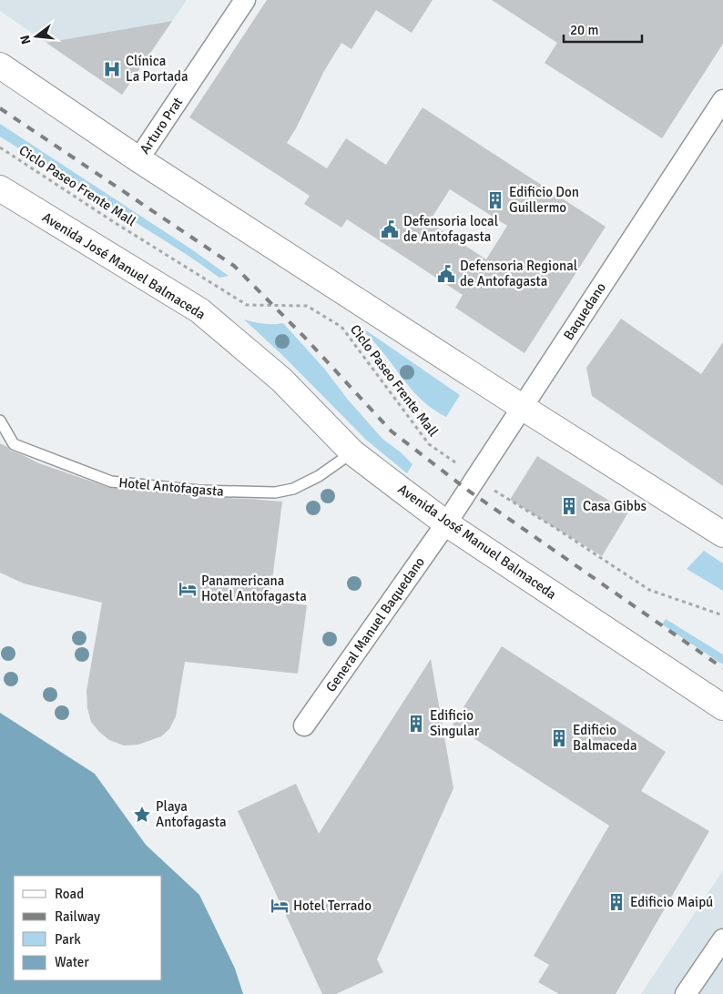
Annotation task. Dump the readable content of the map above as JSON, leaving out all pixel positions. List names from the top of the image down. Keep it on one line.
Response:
{"streets":{"highway":["Avenida José Manuel Balmaceda"],"street":["Arturo Prat","Baquedano","General Manuel Baquedano"],"lane":["Hotel Antofagasta"],"path":["Ciclo Paseo Frente Mall"]},"crossings":[["Ciclo Paseo Frente Mall","Baquedano"],["Avenida José Manuel Balmaceda","Baquedano"],["Avenida José Manuel Balmaceda","Hotel Antofagasta"],["Avenida José Manuel Balmaceda","General Manuel Baquedano"],["Baquedano","General Manuel Baquedano"]],"places":{"hospital":["Clínica La Portada"],"building":["Edificio Don Guillermo","Casa Gibbs","Edificio Singular","Edificio Balmaceda","Edificio Maipú"],"public building":["Defensoria local de Antofagasta","Defensoria Regional de Antofagasta"],"hotel":["Panamericana Hotel Antofagasta","Hotel Terrado"],"place":["Playa Antofagasta"]},"legend":["Road","Railway","Park","Water"],"scale_bar":"20 m","north":"left"}
